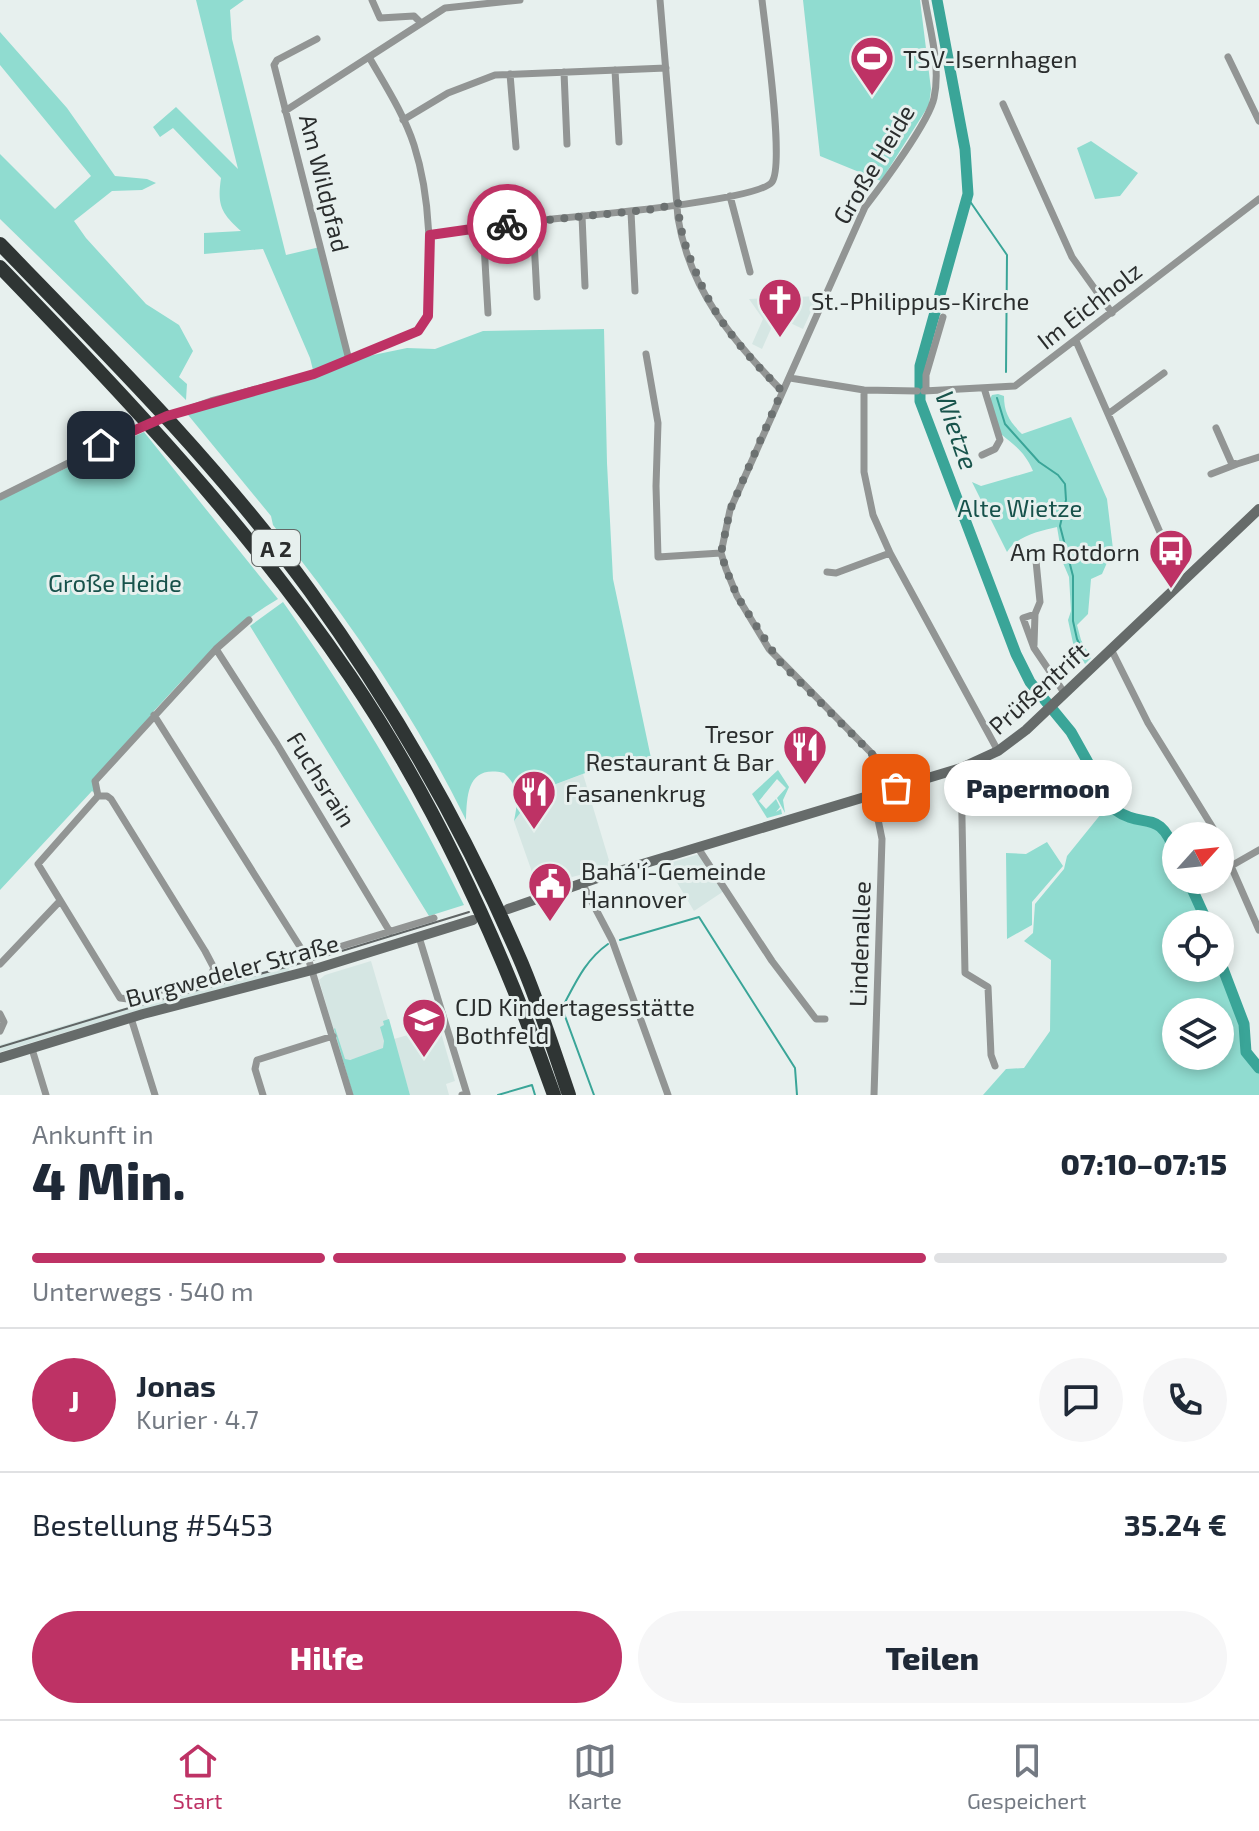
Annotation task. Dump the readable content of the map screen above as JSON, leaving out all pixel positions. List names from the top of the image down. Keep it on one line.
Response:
{"streets":{"highway":["A 2"],"main road":["Prüßentrift","Burgwedeler Straße"],"street":["Große Heide","Am Wildpfad","Im Eichholz","Fuchsrain","Lindenallee"]},"crossings":[["Große Heide","Im Eichholz"],["A 2","Burgwedeler Straße"],["Prüßentrift","Lindenallee"],["Prüßentrift","Burgwedeler Straße"],["Fuchsrain","Burgwedeler Straße"]],"water":["Wietze"],"parks":["Alte Wietze","Große Heide"],"places":{"sports":["TSV-Isernhagen"],"church":["St.-Philippus-Kirche"],"bus stop":["Am Rotdorn"],"restaurant":["Tresor Restaurant & Bar","Fasanenkrug"],"other":["Papermoon"],"public building":["Bahá'í-Gemeinde Hannover"],"school or university":["CJD Kindertagesstätte Bothfeld"]},"north":"top right","page":{"bubble":"Papermoon","heading":["4 Min.","Ankunft in","07:10–07:15"],"panel":["Jonas","Kurier · 4.7","Bestellung #5453","35.24 €"],"bar":"Unterwegs · 540 m","round":"J","buttons":["Hilfe","Teilen"],"tabs":["Start","Karte","Gespeichert"]}}
